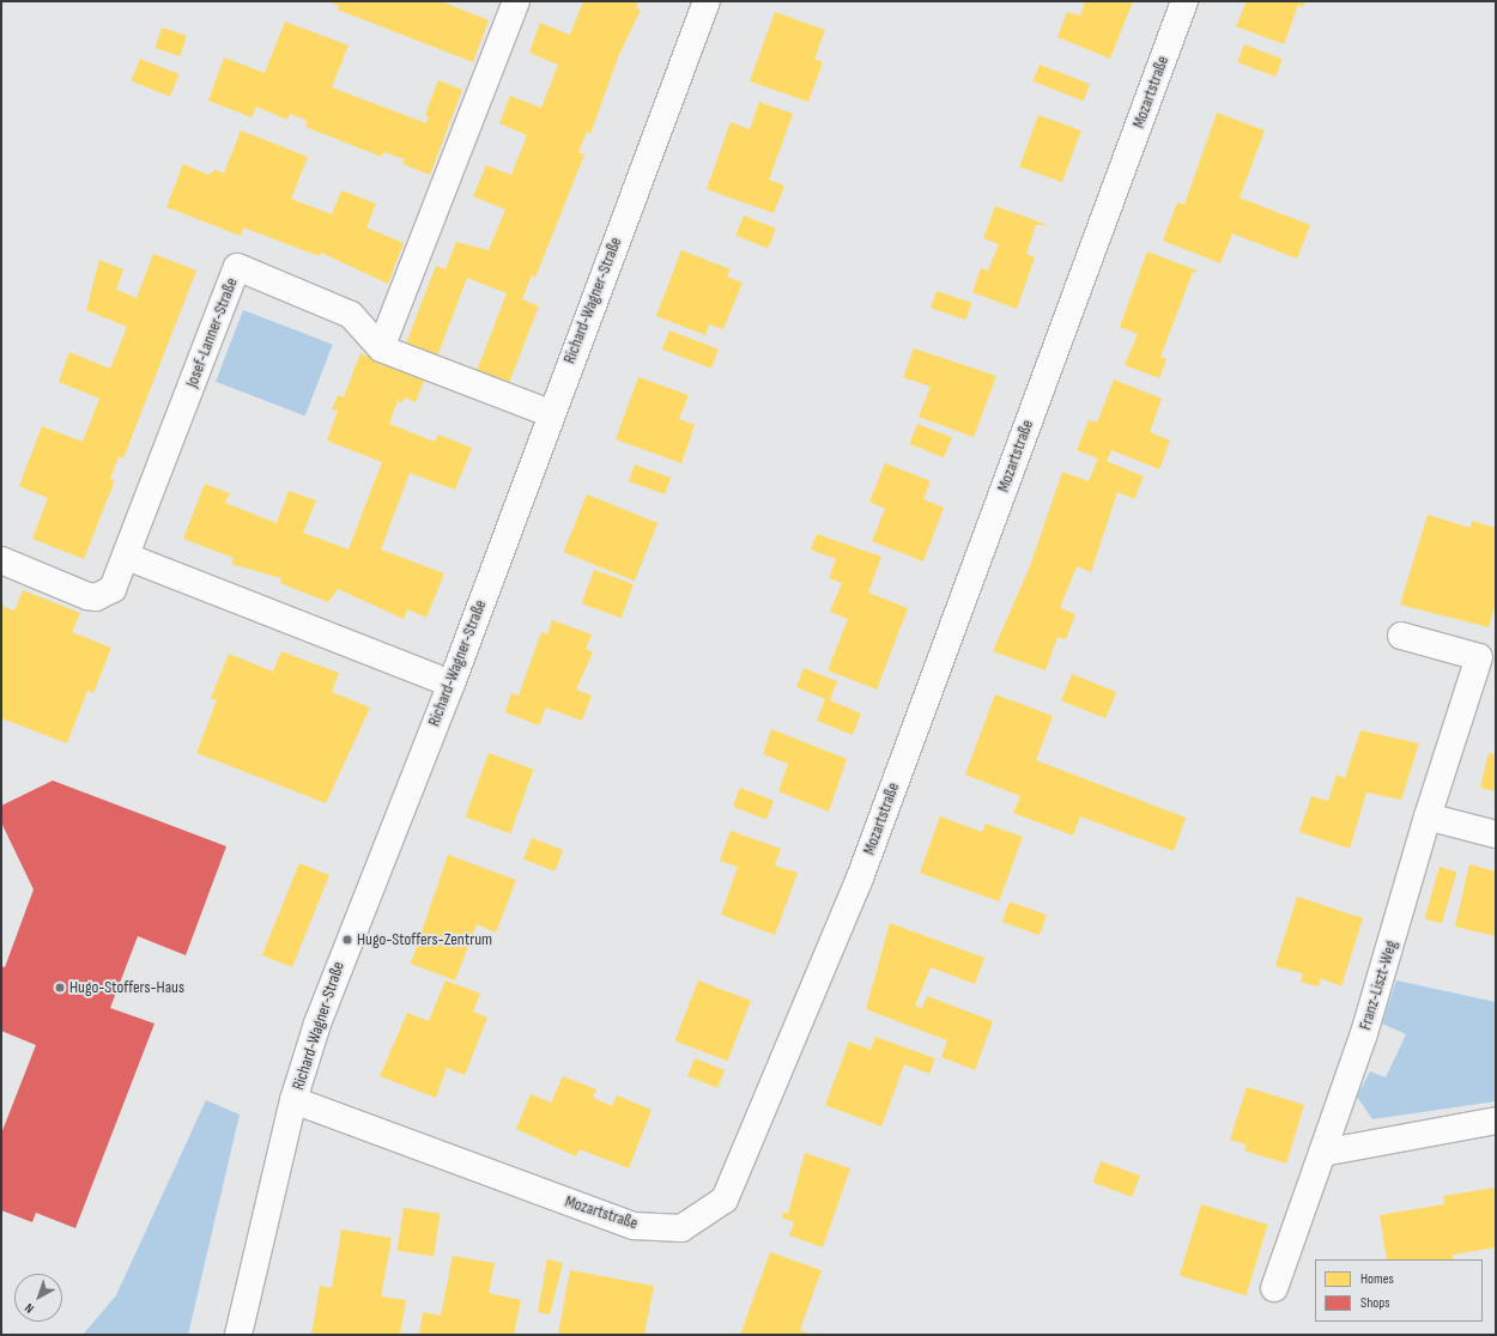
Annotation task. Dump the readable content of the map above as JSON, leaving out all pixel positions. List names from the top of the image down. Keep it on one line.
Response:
{"streets":{"street":["Mozartstraße","Richard-Wagner-Straße","Josef-Lanner-Straße","Franz-Liszt-Weg"]},"crossings":[["Mozartstraße","Richard-Wagner-Straße"],["Richard-Wagner-Straße","Josef-Lanner-Straße"]],"places":["Hugo-Stoffers-Zentrum","Hugo-Stoffers-Haus"],"legend":["Homes","Shops"],"north":"bottom left"}
